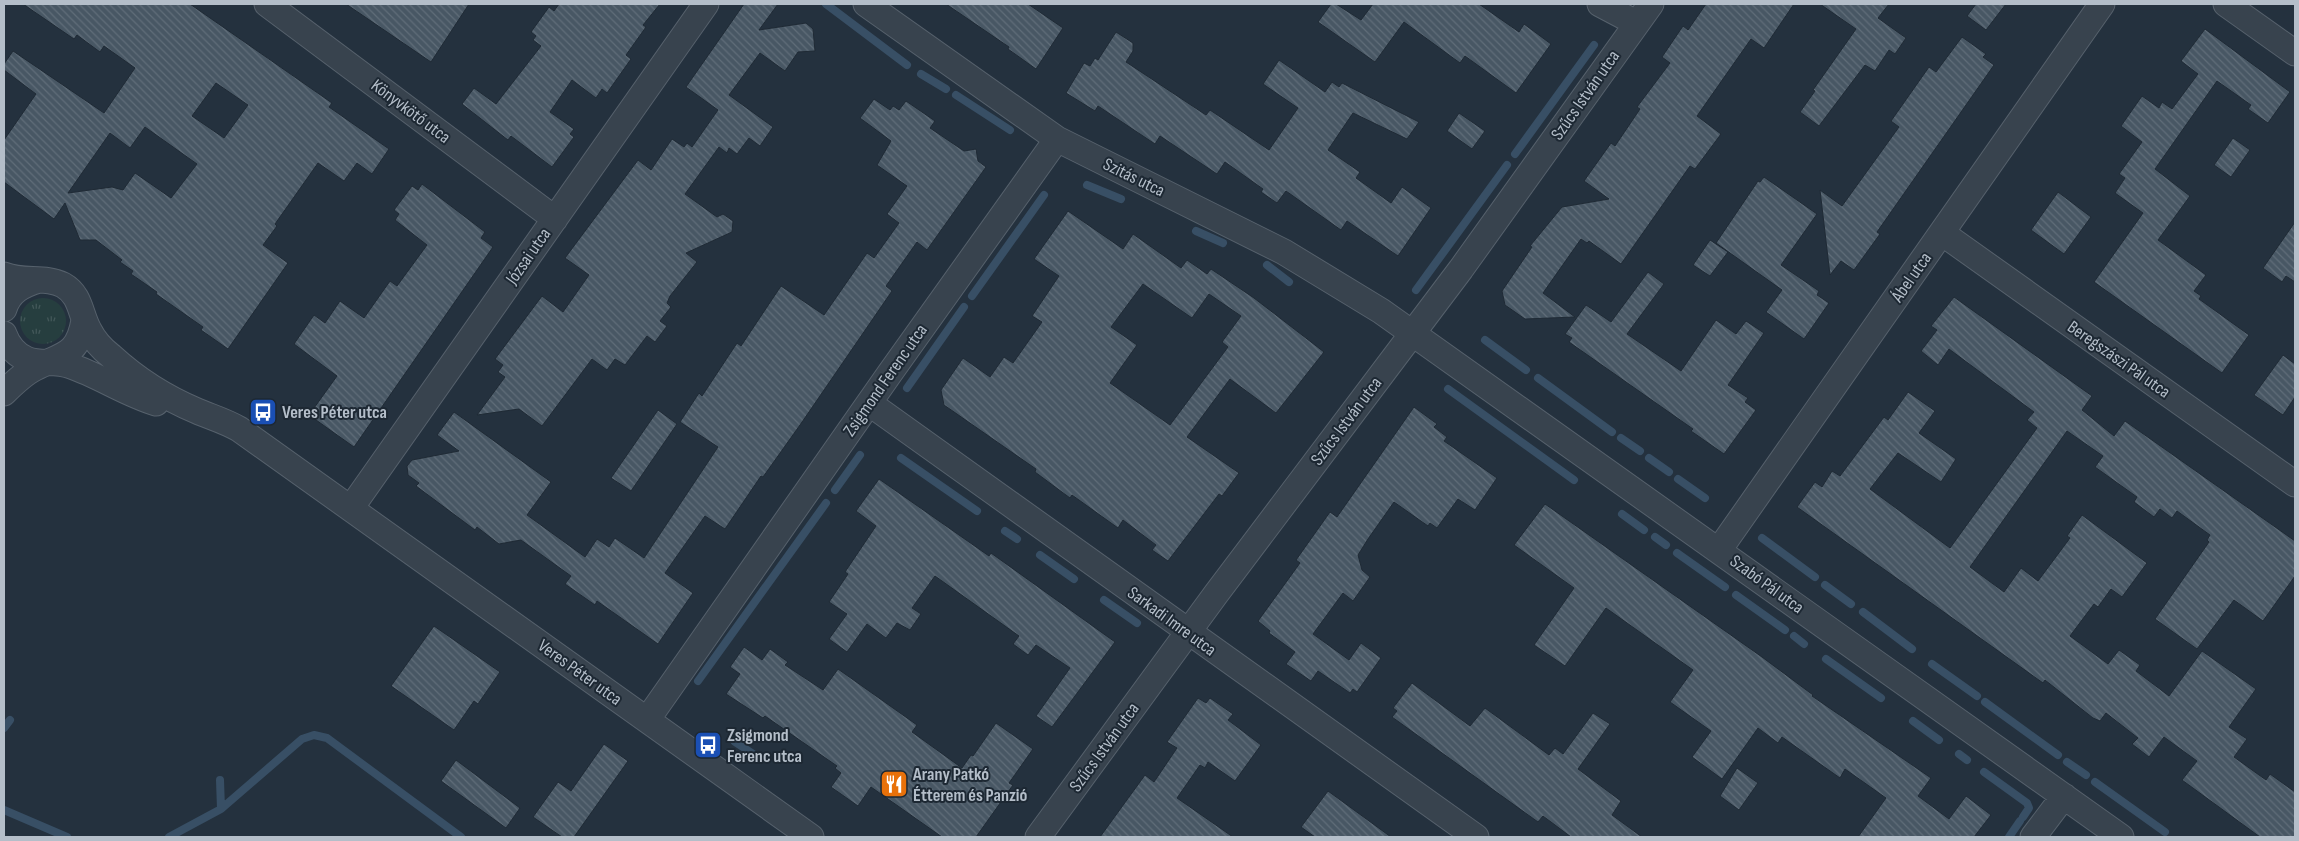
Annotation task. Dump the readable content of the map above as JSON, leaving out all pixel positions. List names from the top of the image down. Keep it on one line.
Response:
{"streets":{"street":["Szűcs István utca","Könyvkötő utca","Szitás utca","Józsai utca","Ábel utca","Beregszászi Pál utca","Zsigmond Ferenc utca","Szabó Pál utca","Sarkadi Imre utca","Veres Péter utca"]},"crossings":[["Szűcs István utca","Szitás utca"],["Szűcs István utca","Szabó Pál utca"],["Szűcs István utca","Sarkadi Imre utca"],["Könyvkötő utca","Józsai utca"],["Szitás utca","Zsigmond Ferenc utca"],["Szitás utca","Szabó Pál utca"],["Józsai utca","Veres Péter utca"],["Ábel utca","Beregszászi Pál utca"],["Ábel utca","Szabó Pál utca"],["Zsigmond Ferenc utca","Sarkadi Imre utca"],["Zsigmond Ferenc utca","Veres Péter utca"]],"places":{"bus stop":["Veres Péter utca","Zsigmond Ferenc utca"],"restaurant":["Arany Patkó Étterem és Panzió"]}}
